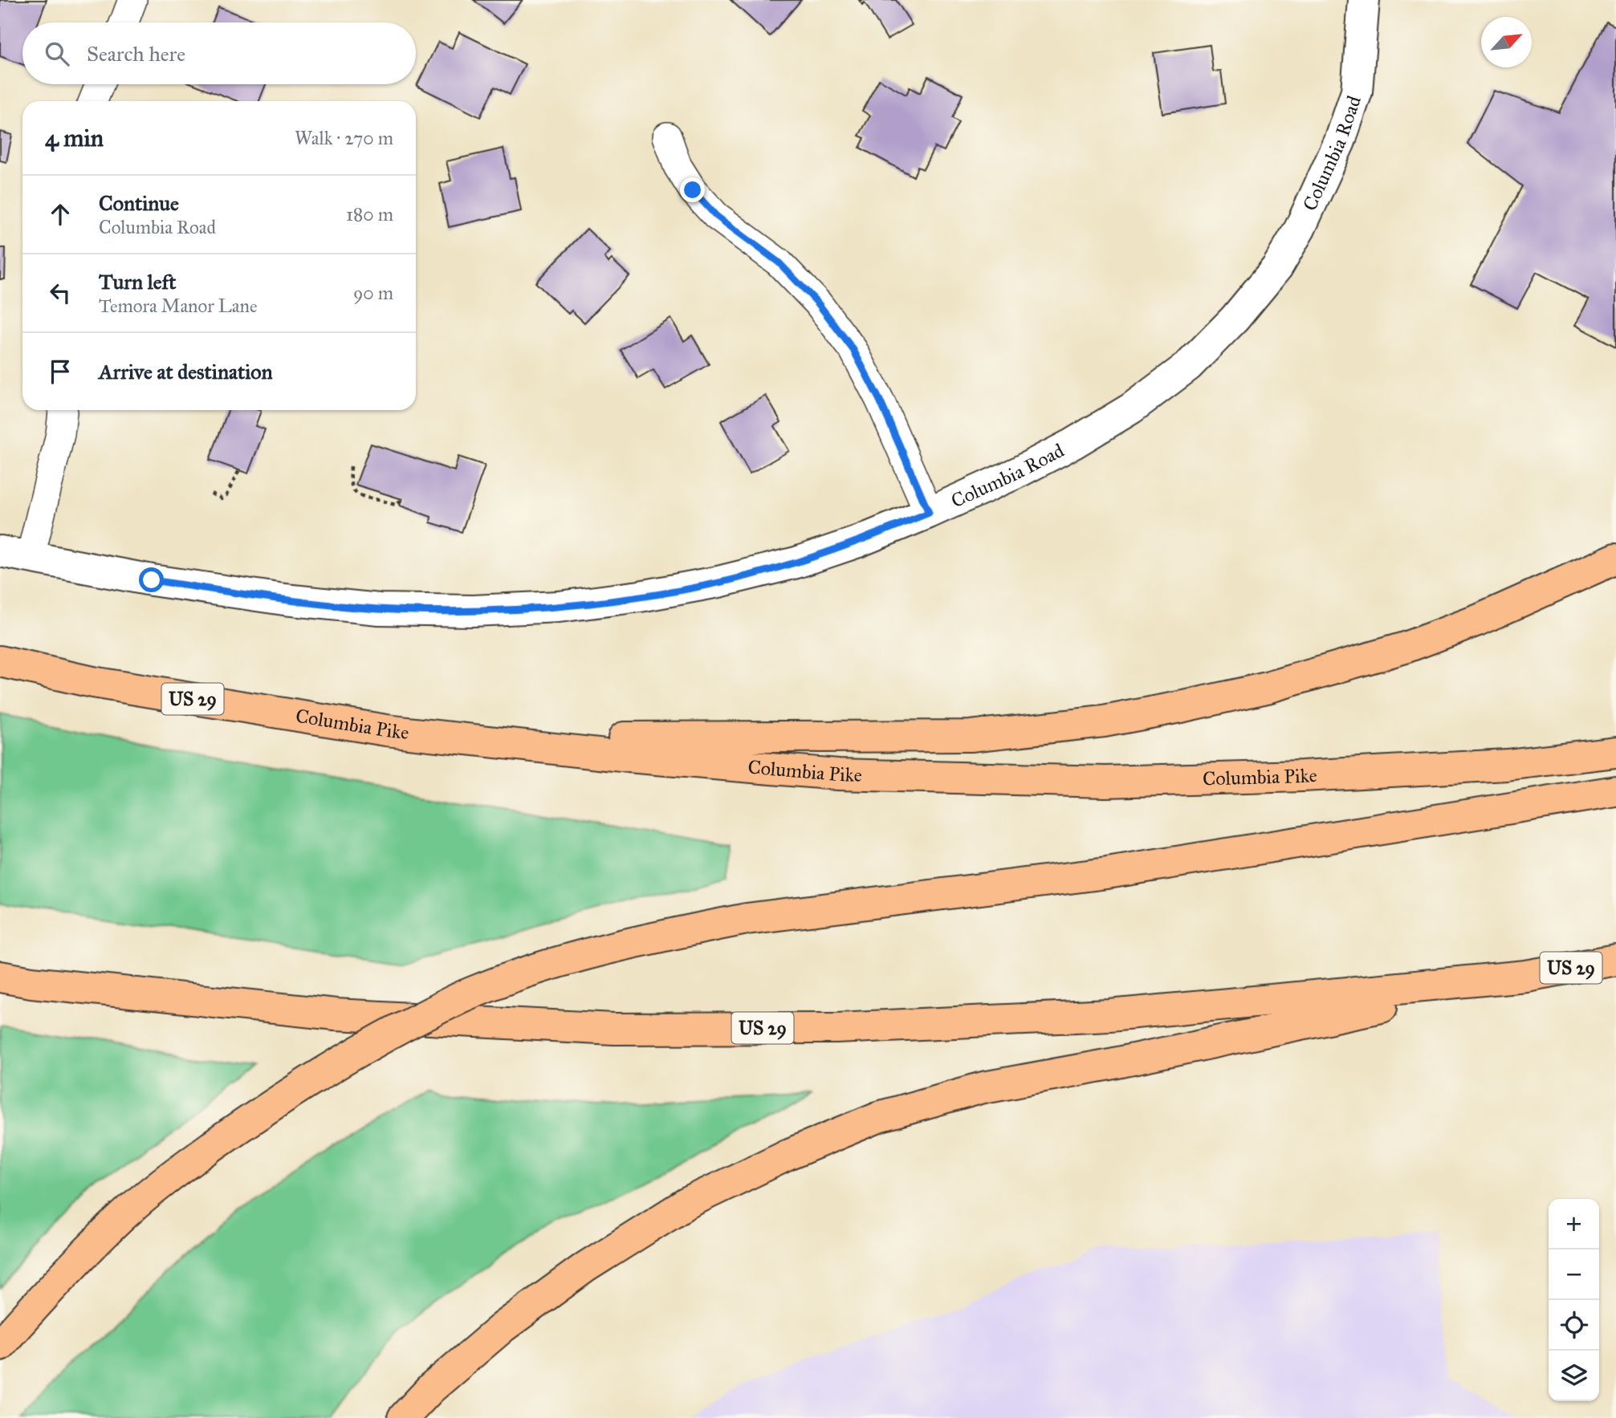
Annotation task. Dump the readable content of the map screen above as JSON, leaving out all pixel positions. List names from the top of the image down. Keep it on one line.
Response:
{"streets":{"highway":["US 29","Columbia Pike"],"street":["Columbia Road"]},"north":"top right","page":{"search":"Search here","heading":["4 min","Walk · 270 m"],"list":[["Continue","Columbia Road","180 m"],["Turn left","Temora Manor Lane","90 m"],"Arrive at destination"],"map_buttons":["+","−"]}}
